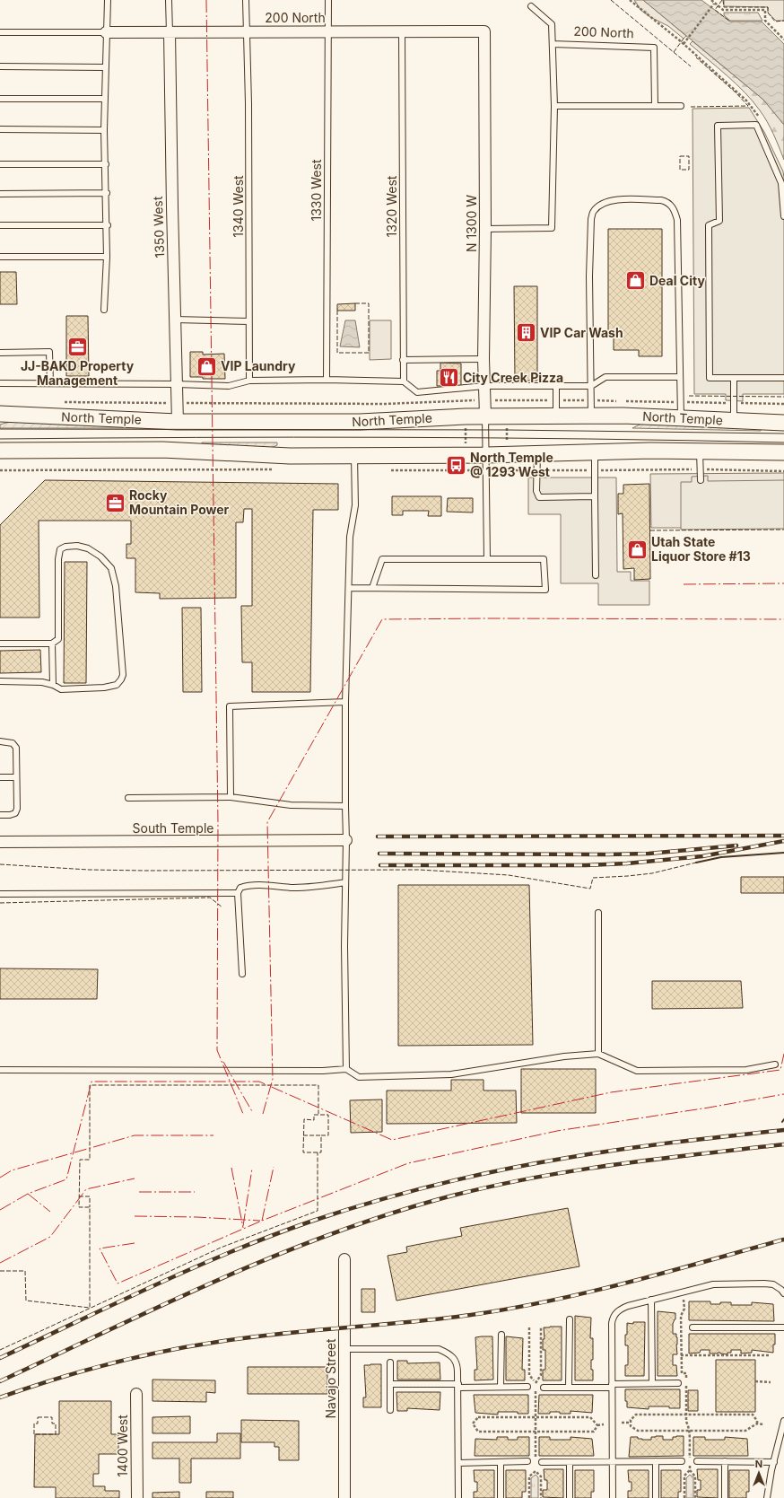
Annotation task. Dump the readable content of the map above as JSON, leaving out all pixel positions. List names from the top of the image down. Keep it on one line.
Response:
{"streets":{"main road":["North Temple"],"street":["200 North","N 1300 W","1350 West","South Temple","Navajo Street","1400 West"],"lane":["1330 West","1340 West","1320 West"]},"crossings":[["200 North","1330 West"],["200 North","1340 West"],["200 North","1320 West"],["200 North","N 1300 W"],["200 North","1350 West"],["N 1300 W","North Temple"],["1350 West","North Temple"]],"places":{"shop":["Deal City","VIP Laundry","Utah State Liquor Store #13"],"building":["VIP Car Wash"],"office":["JJ-BAKD Property Management","Rocky Mountain Power"],"restaurant":["City Creek Pizza"],"bus stop":["North Temple @ 1293 West"]},"north":"top"}
